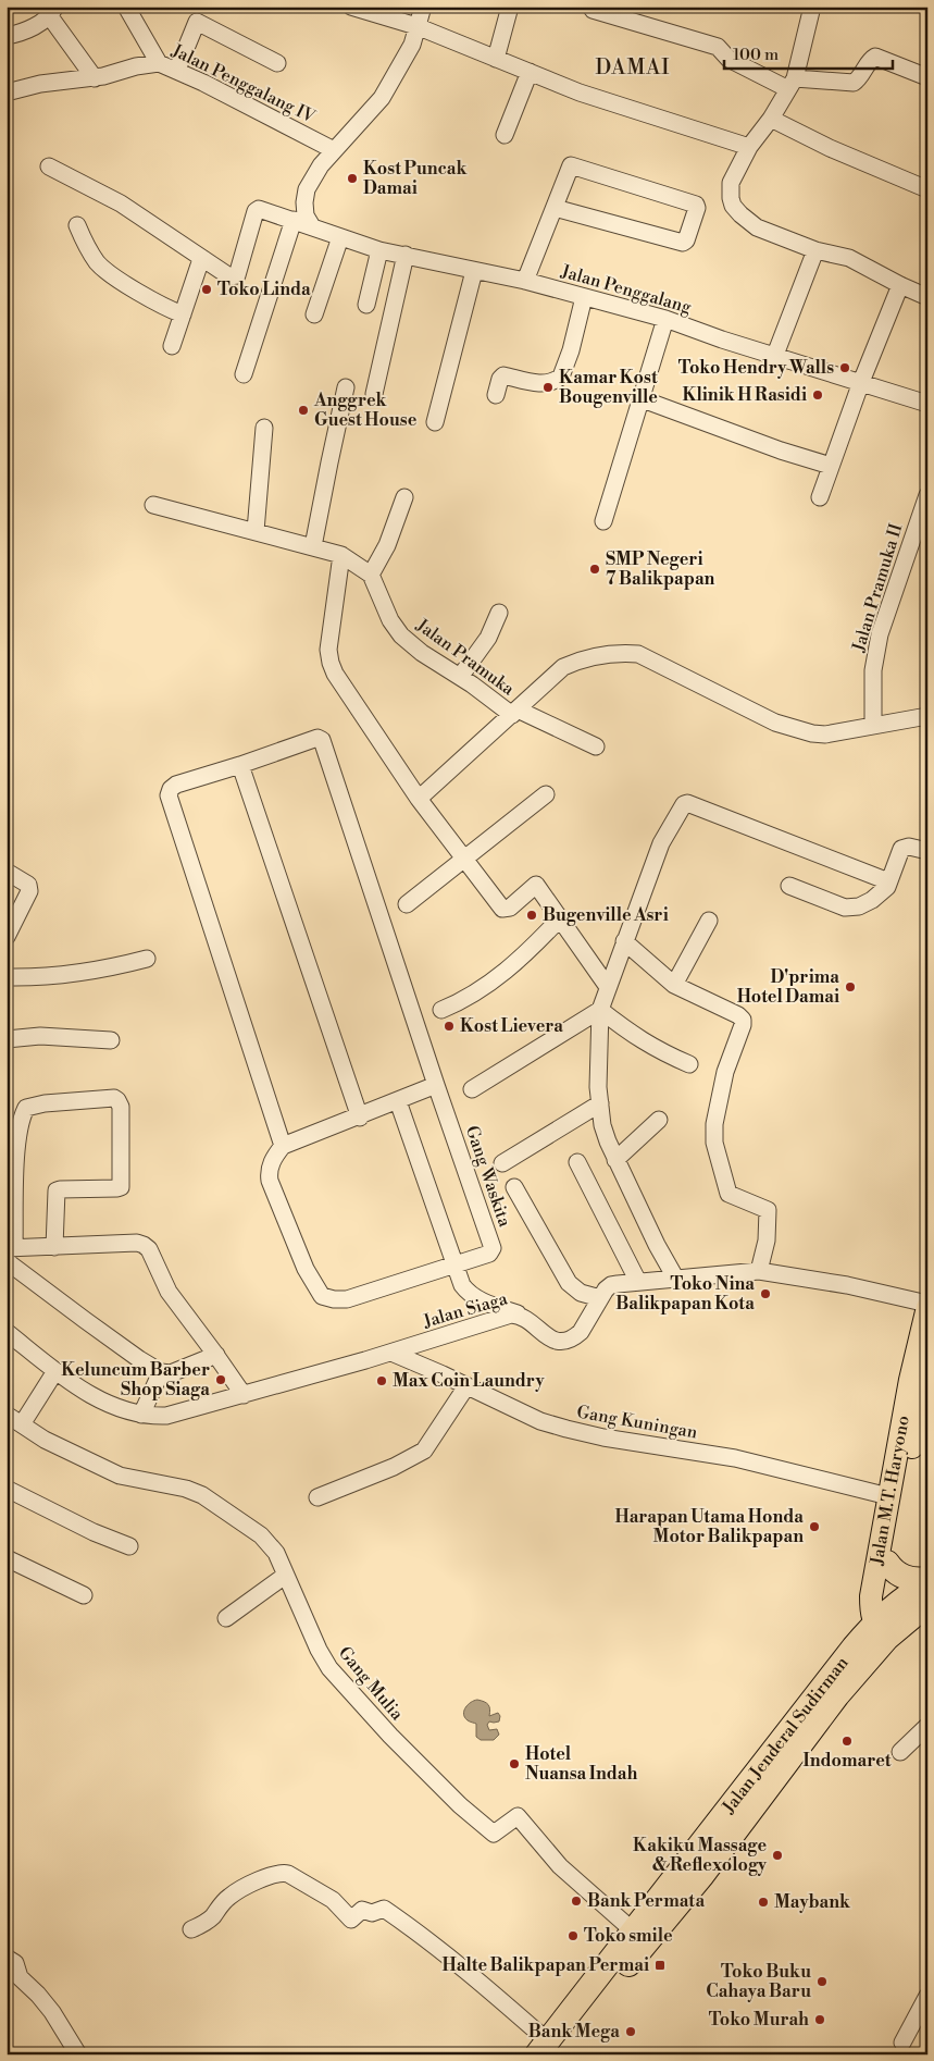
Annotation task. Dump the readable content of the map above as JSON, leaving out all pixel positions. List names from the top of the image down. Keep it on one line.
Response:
{"streets":{"highway":["Jalan Jenderal Sudirman"],"main road":["Jalan M.T. Haryono"],"street":["Jalan Penggalang IV","Jalan Penggalang","Jalan Pramuka II","Jalan Pramuka","Gang Waskita","Jalan Siaga","Gang Kuningan","Gang Mulia"]},"crossings":[["Jalan Pramuka II","Jalan Pramuka"],["Jalan Siaga","Gang Kuningan"],["Jalan Siaga","Jalan M.T. Haryono"],["Gang Kuningan","Jalan M.T. Haryono"],["Jalan M.T. Haryono","Jalan Jenderal Sudirman"],["Gang Mulia","Jalan Jenderal Sudirman"]],"districts":["DAMAI"],"places":{"other":["Kost Puncak Damai","Toko Linda","Toko Hendry Walls","Kamar Kost Bougenville","Klinik H Rasidi","Anggrek Guest House","SMP Negeri 7 Balikpapan","Bugenville Asri","D'prima Hotel Damai","Kost Lievera","Toko Nina Balikpapan Kota","Keluncum Barber Shop Siaga","Max Coin Laundry","Harapan Utama Honda Motor Balikpapan","Indomaret","Hotel Nuansa Indah","Kakiku Massage & Reflexology","Bank Permata","Maybank","Toko smile","Toko Buku Cahaya Baru","Toko Murah","Bank Mega"],"transit":["Halte Balikpapan Permai"]},"scale_bar":"100 m"}
